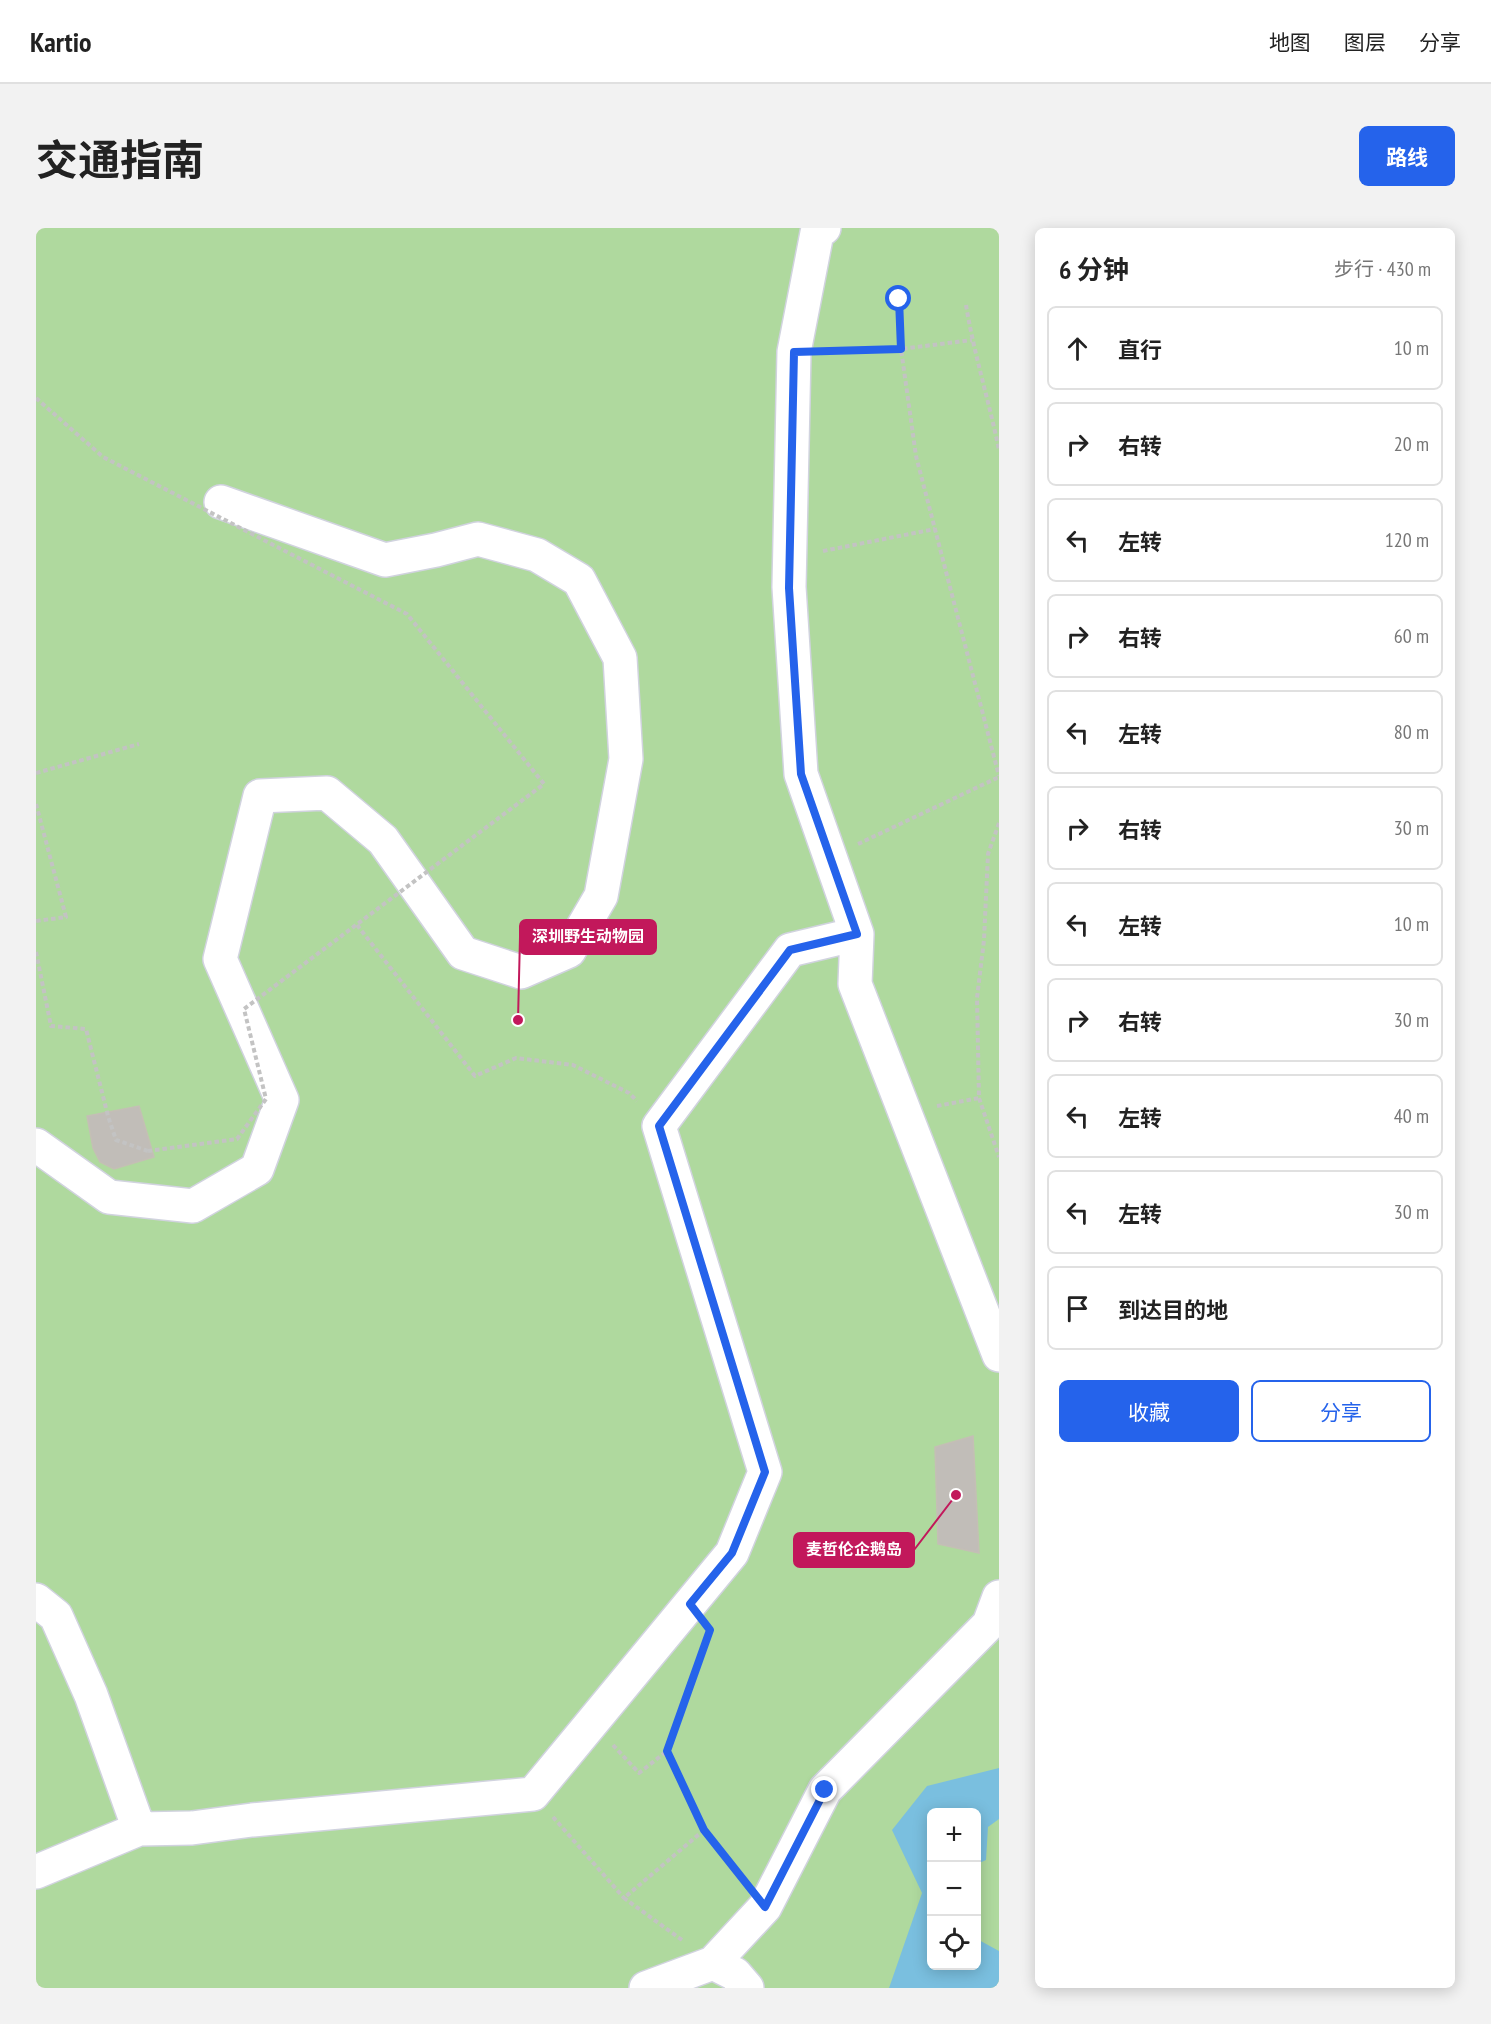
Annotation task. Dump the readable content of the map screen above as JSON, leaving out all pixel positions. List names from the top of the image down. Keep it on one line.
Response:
{"places":["深圳野生动物园","麦哲伦企鹅岛"],"page":{"header":"Kartio","nav":["地图","图层","分享"],"title":"交通指南","buttons":["路线",["收藏","分享"]],"heading":["6 分钟","步行 · 430 m"],"list":[["直行","10 m"],["右转","20 m"],["左转","120 m"],["右转","60 m"],["左转","80 m"],["右转","30 m"],["左转","10 m"],["右转","30 m"],["左转","40 m"],["左转","30 m"],"到达目的地"],"map_buttons":["+","−"]}}
